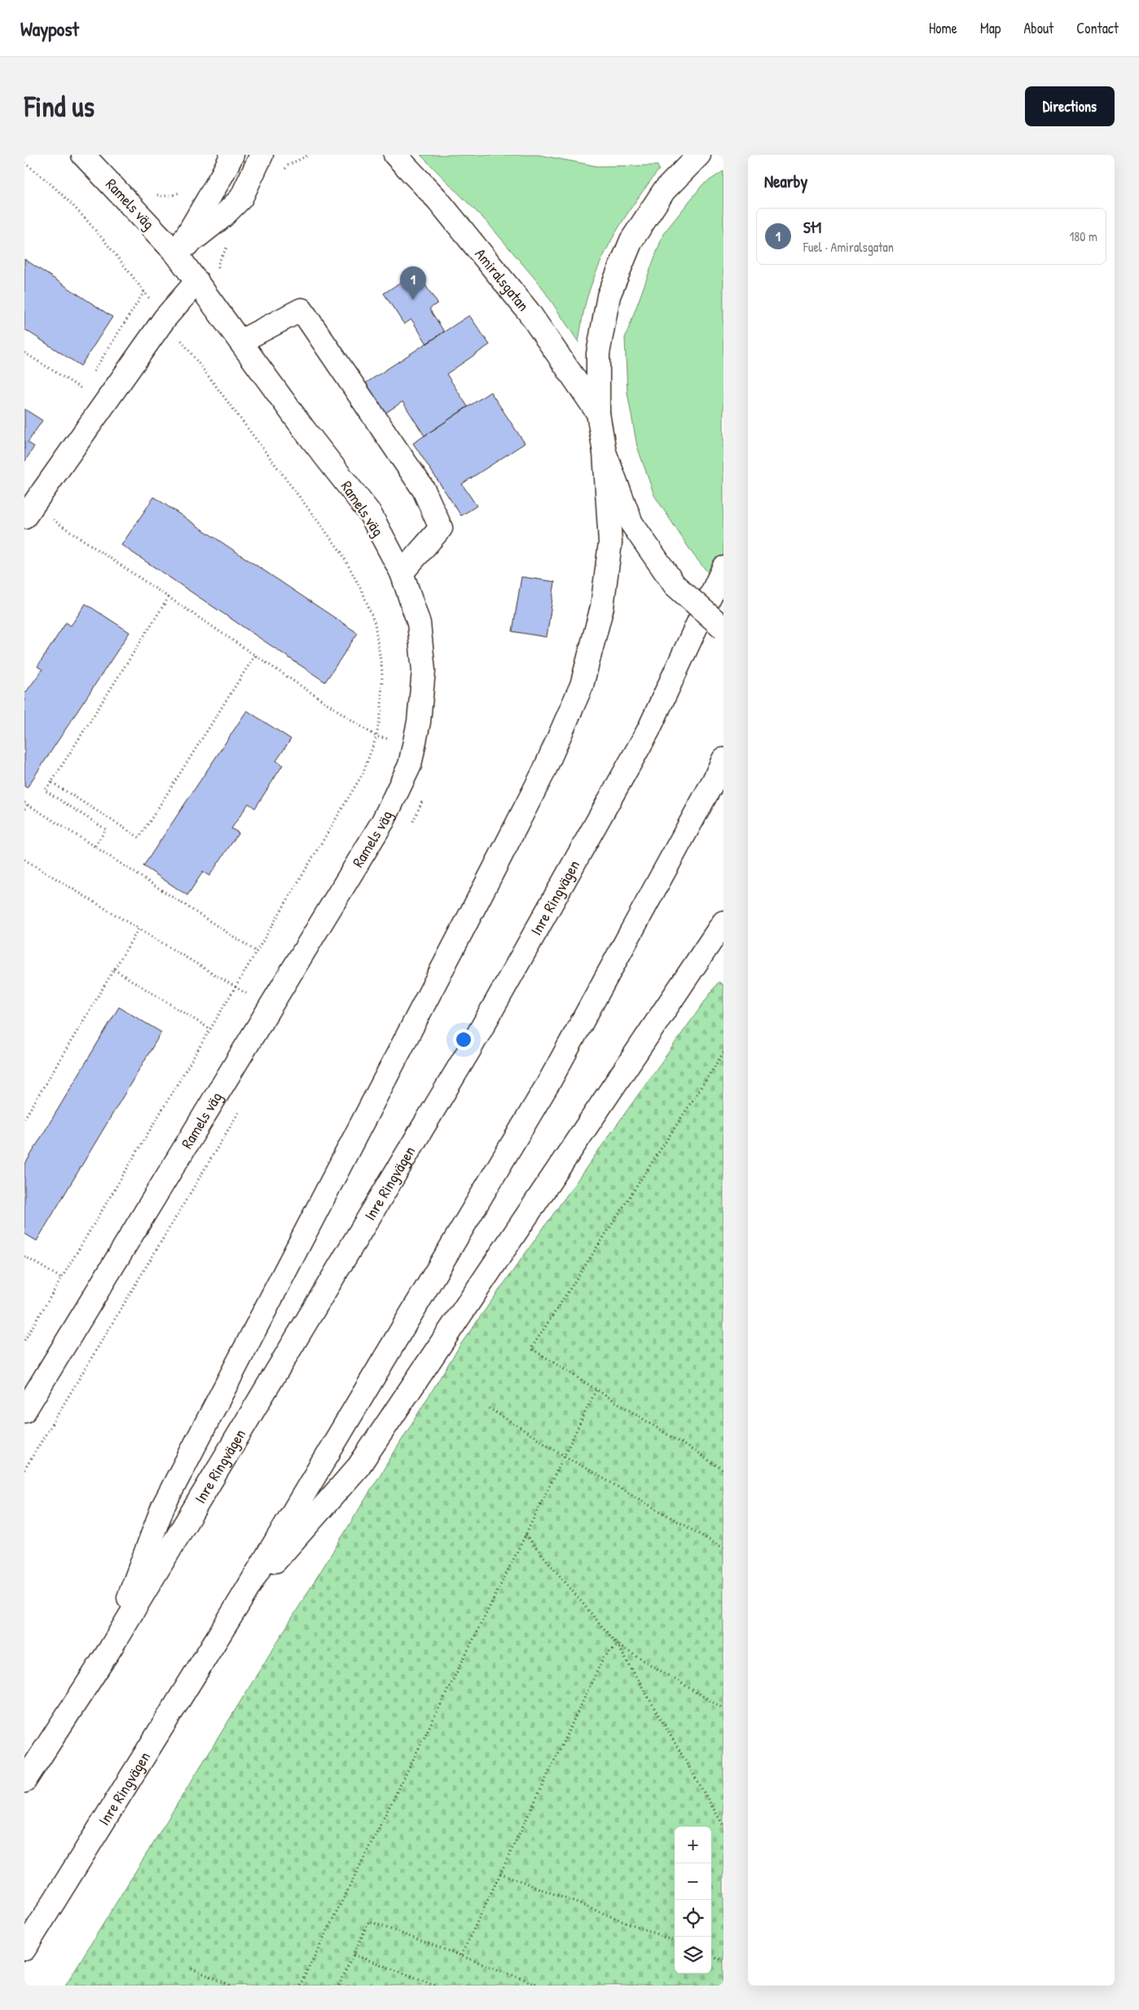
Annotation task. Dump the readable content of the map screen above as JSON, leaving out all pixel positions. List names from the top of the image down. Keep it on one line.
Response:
{"streets":{"main road":["Ramels väg","Amiralsgatan","Inre Ringvägen"]},"page":{"header":"Waypost","nav":["Home","Map","About","Contact"],"buttons":"Directions","title":"Find us","heading":"Nearby","list":[{"mark":"1","name":"St1","note":"Fuel · Amiralsgatan","value":"180 m"}],"pins":"1","map_buttons":["+","−"]}}
